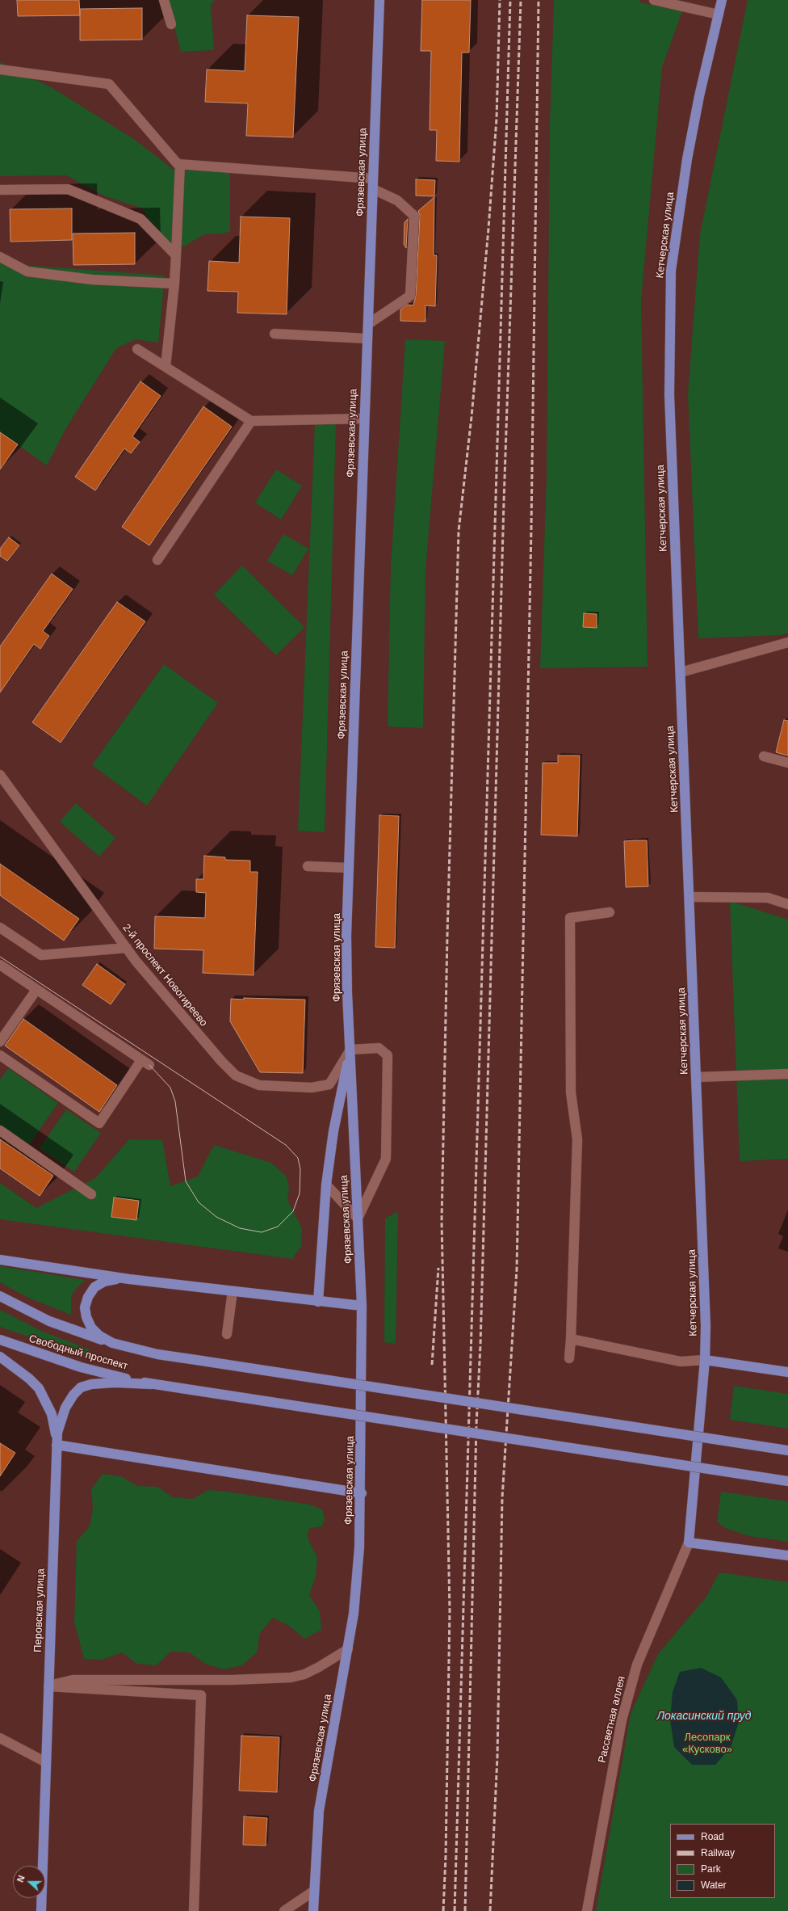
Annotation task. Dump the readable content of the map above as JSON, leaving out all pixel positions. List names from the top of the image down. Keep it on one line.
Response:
{"streets":{"main road":["Фрязевская улица","Кетчерская улица","Свободный проспект","Перовская улица"],"street":["2-й проспект Новогиреево","Рассветная аллея"]},"crossings":[["Фрязевская улица","2-й проспект Новогиреево"],["Кетчерская улица","Рассветная аллея"],["Свободный проспект","Перовская улица"]],"water":["Локасинский пруд"],"parks":["Лесопарк «Кусково»"],"legend":["Road","Railway","Park","Water"],"north":"left"}
